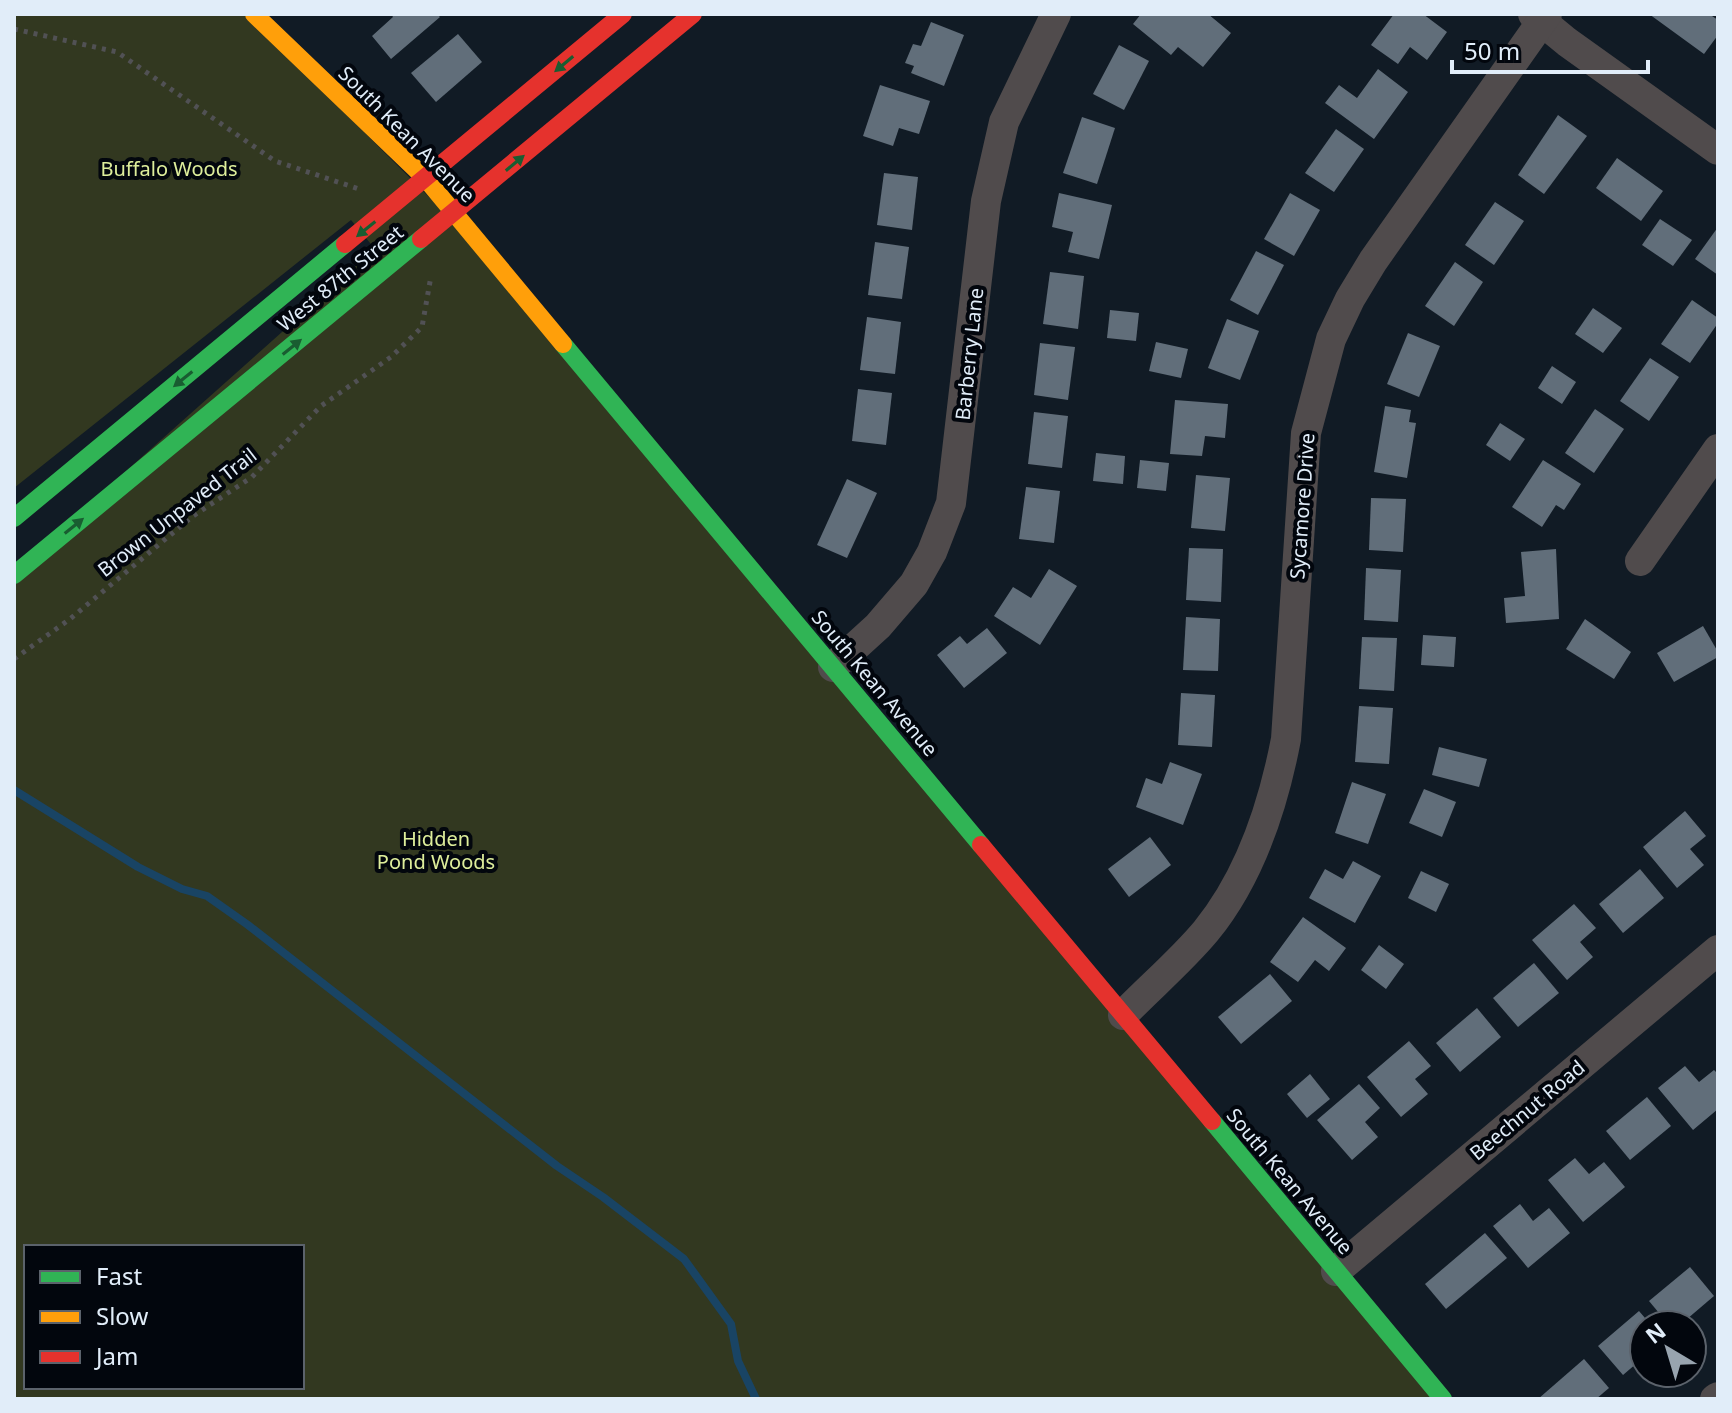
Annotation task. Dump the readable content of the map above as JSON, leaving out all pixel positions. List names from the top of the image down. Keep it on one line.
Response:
{"streets":{"street":["South Kean Avenue","West 87th Street","Barberry Lane","Sycamore Drive","Beechnut Road"],"path":["Brown Unpaved Trail"]},"crossings":[["South Kean Avenue","West 87th Street"],["South Kean Avenue","Barberry Lane"],["South Kean Avenue","Sycamore Drive"],["South Kean Avenue","Beechnut Road"]],"parks":["Buffalo Woods","Hidden Pond Woods"],"legend":["Fast","Slow","Jam"],"scale_bar":"50 m","north":"top left"}
